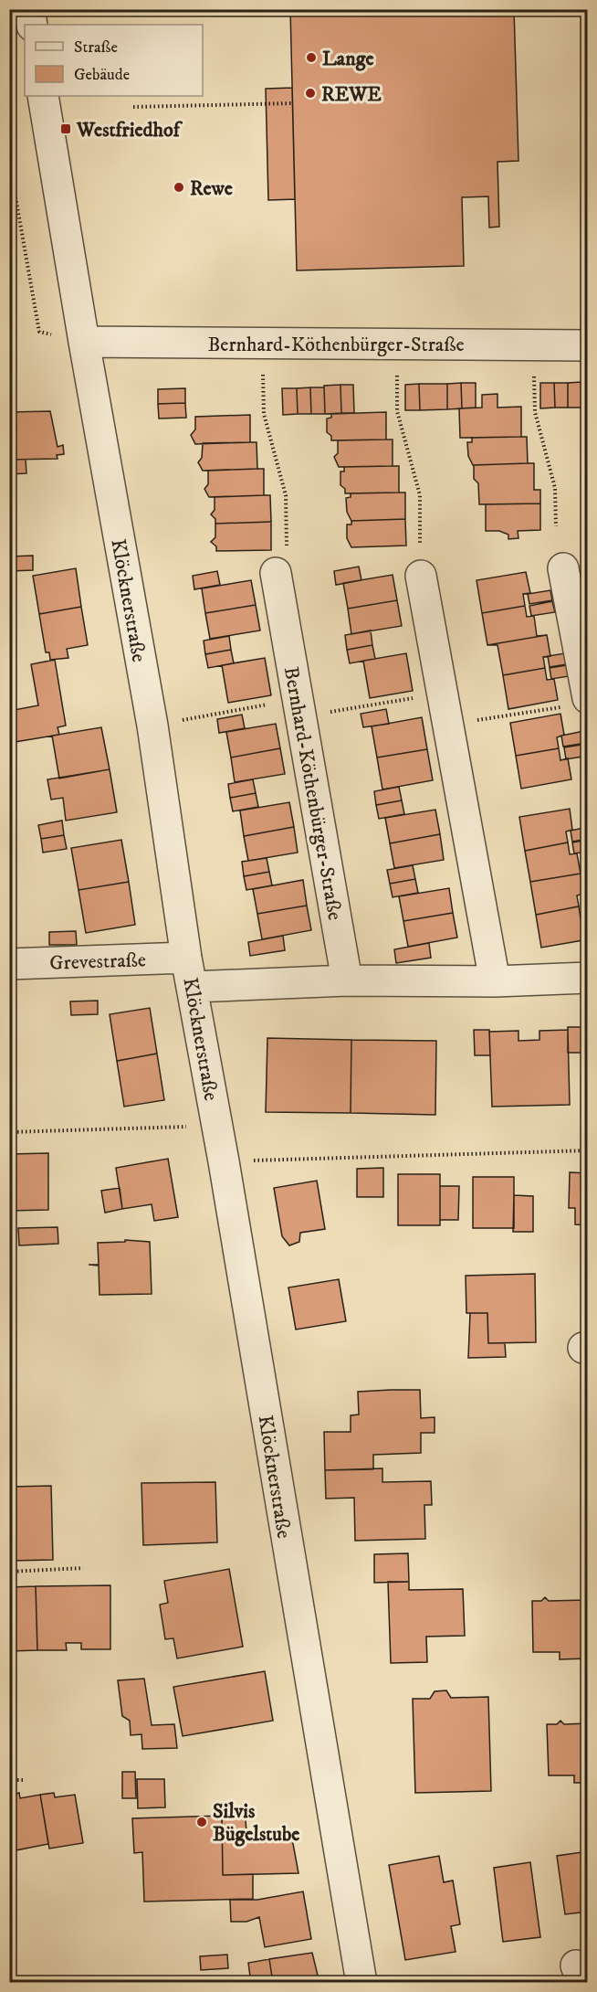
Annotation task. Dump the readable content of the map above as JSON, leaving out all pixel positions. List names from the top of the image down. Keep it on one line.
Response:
{"streets":{"street":["Bernhard-Köthenbürger-Straße","Klöcknerstraße","Grevestraße"]},"crossings":[["Bernhard-Köthenbürger-Straße","Klöcknerstraße"],["Klöcknerstraße","Grevestraße"]],"places":{"other":["Lange","REWE","Rewe","Silvis Bügelstube"],"transit":["Westfriedhof"]},"legend":["Straße","Gebäude"]}
